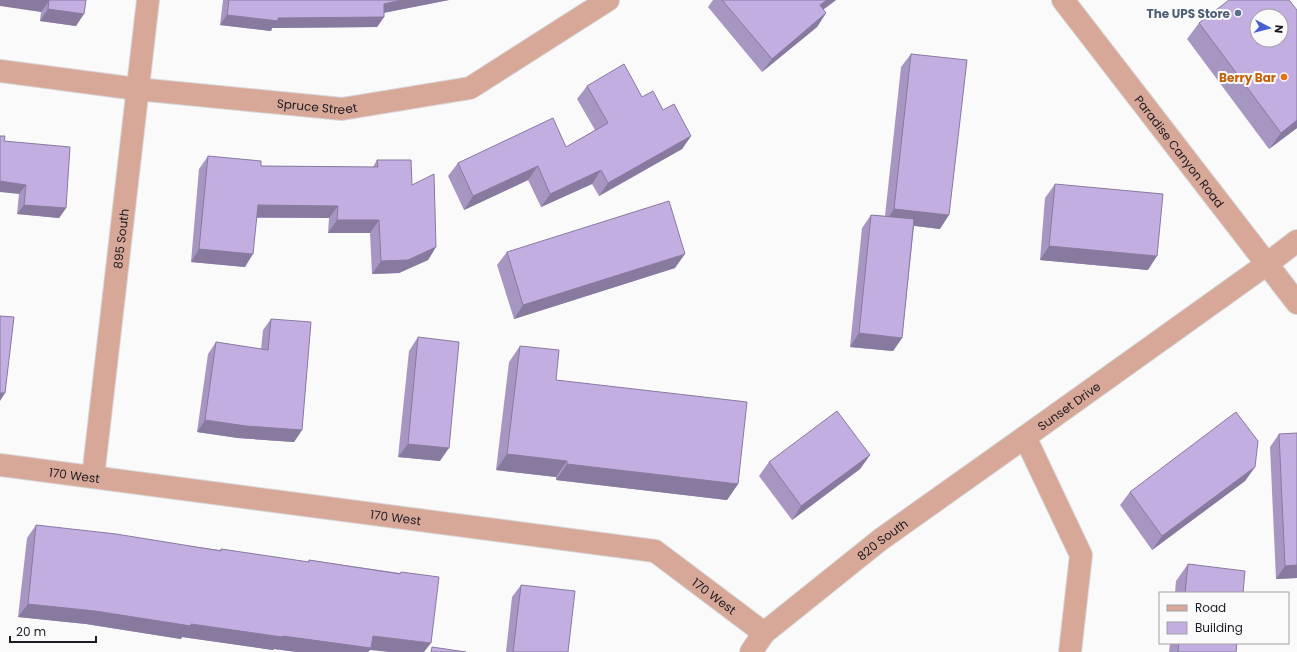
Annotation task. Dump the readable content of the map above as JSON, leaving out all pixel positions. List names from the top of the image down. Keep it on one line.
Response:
{"streets":{"street":["Spruce Street","Paradise Canyon Road","895 South","Sunset Drive","170 West","820 South"]},"crossings":[["Spruce Street","895 South"],["Paradise Canyon Road","Sunset Drive"],["895 South","170 West"],["Sunset Drive","820 South"],["170 West","820 South"]],"places":["The UPS Store","Berry Bar"],"legend":["Road","Building"],"scale_bar":"20 m","north":"right"}
